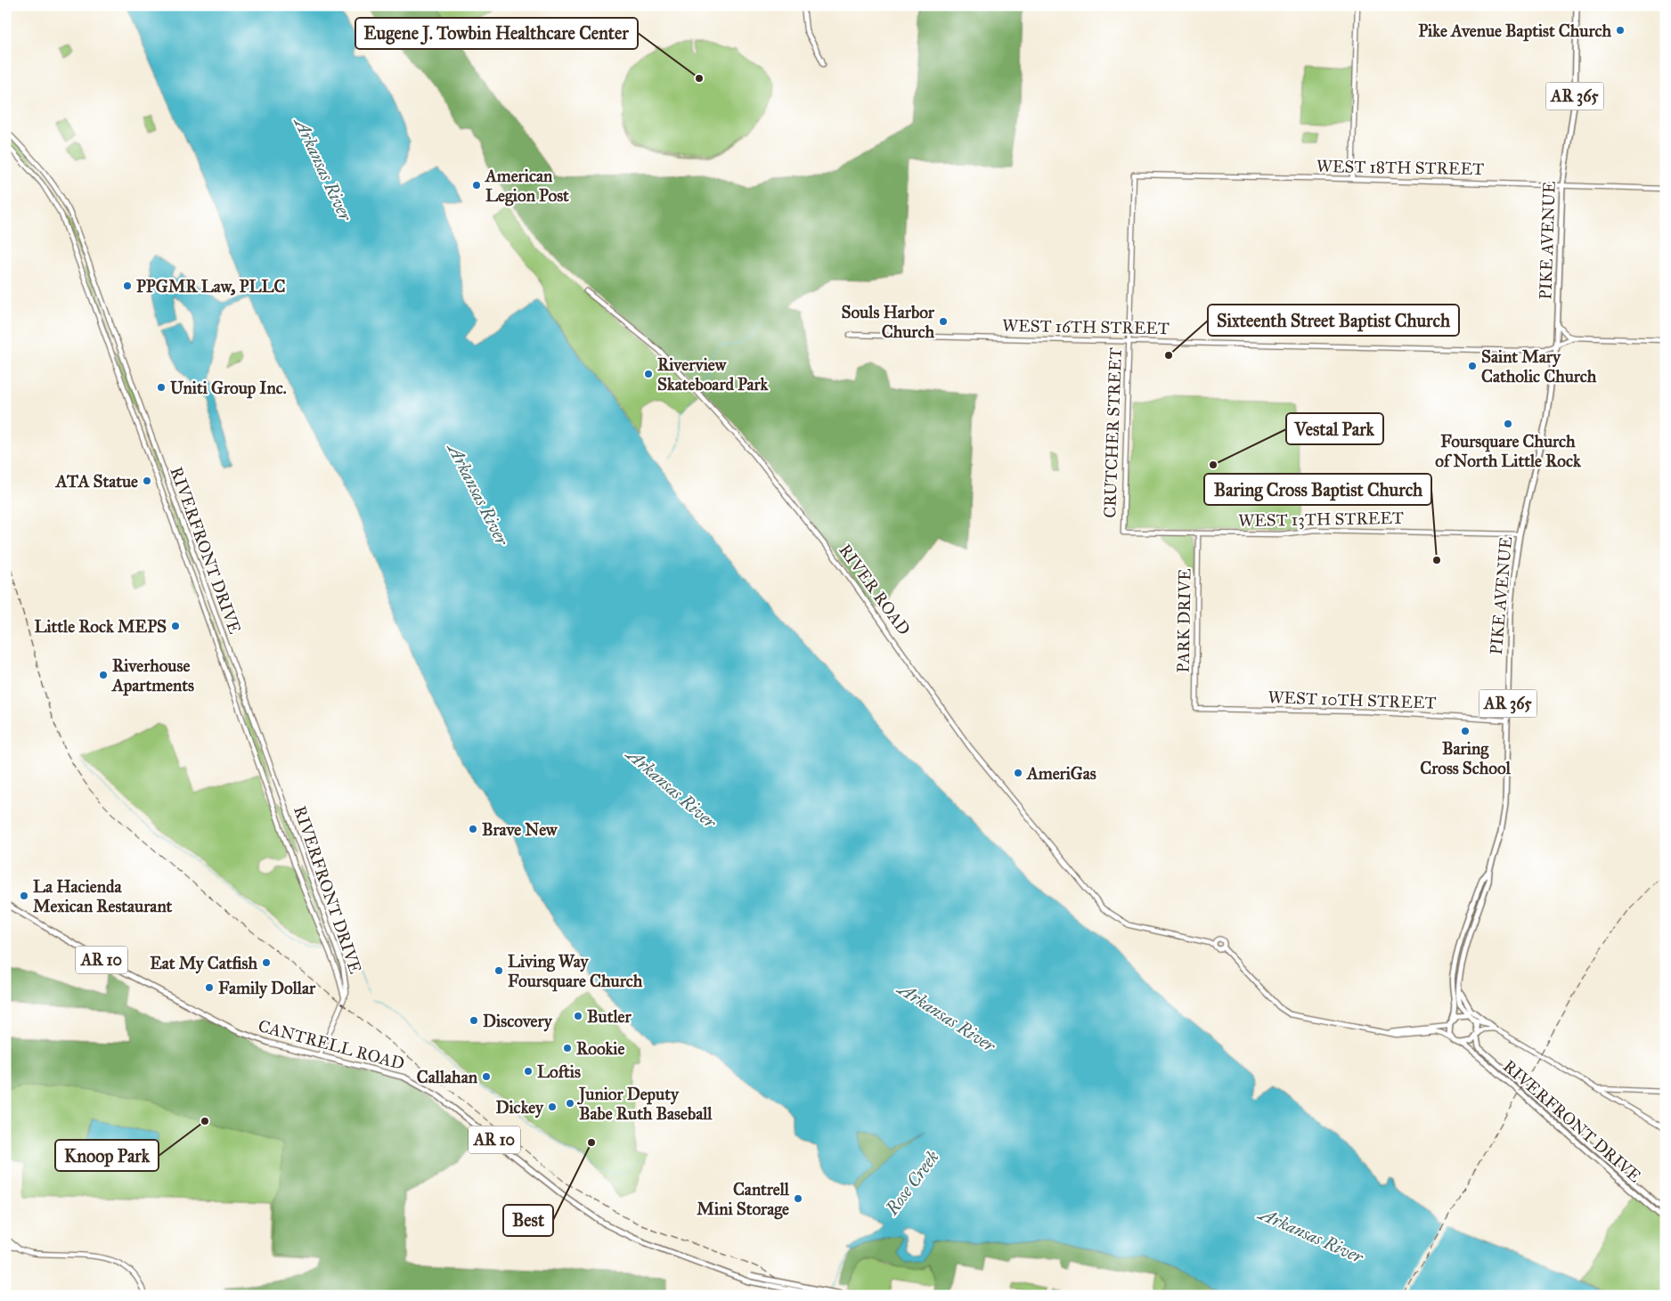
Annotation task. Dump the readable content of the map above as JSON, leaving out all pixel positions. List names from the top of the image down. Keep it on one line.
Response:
{"streets":{"main road":["AR 365","PIKE AVENUE","RIVERFRONT DRIVE","AR 10","CANTRELL ROAD"],"street":["WEST 18TH STREET","WEST 16TH STREET","CRUTCHER STREET","WEST 13TH STREET","RIVER ROAD","PARK DRIVE","WEST 10TH STREET"]},"crossings":[["AR 365","PIKE AVENUE"],["AR 365","RIVERFRONT DRIVE"],["WEST 18TH STREET","PIKE AVENUE"],["WEST 18TH STREET","CRUTCHER STREET"],["PIKE AVENUE","WEST 16TH STREET"],["PIKE AVENUE","WEST 13TH STREET"],["PIKE AVENUE","RIVERFRONT DRIVE"],["PIKE AVENUE","WEST 10TH STREET"],["WEST 16TH STREET","CRUTCHER STREET"],["CRUTCHER STREET","WEST 13TH STREET"],["WEST 13TH STREET","PARK DRIVE"],["RIVERFRONT DRIVE","CANTRELL ROAD"],["PARK DRIVE","WEST 10TH STREET"]],"water":["Arkansas River","Rose Creek"],"places":["Pike Avenue Baptist Church","Eugene J. Towbin Healthcare Center","American Legion Post","PPGMR Law, PLLC","Souls Harbor Church","Sixteenth Street Baptist Church","Saint Mary Catholic Church","Riverview Skateboard Park","Uniti Group Inc.","Foursquare Church of North Little Rock","Vestal Park","ATA Statue","Baring Cross Baptist Church","Little Rock MEPS","Riverhouse Apartments","Baring Cross School","AmeriGas","Brave New","La Hacienda Mexican Restaurant","Eat My Catfish","Living Way Foursquare Church","Family Dollar","Butler","Discovery","Rookie","Loftis","Callahan","Junior Deputy Babe Ruth Baseball","Dickey","Knoop Park","Best","Cantrell Mini Storage"]}
